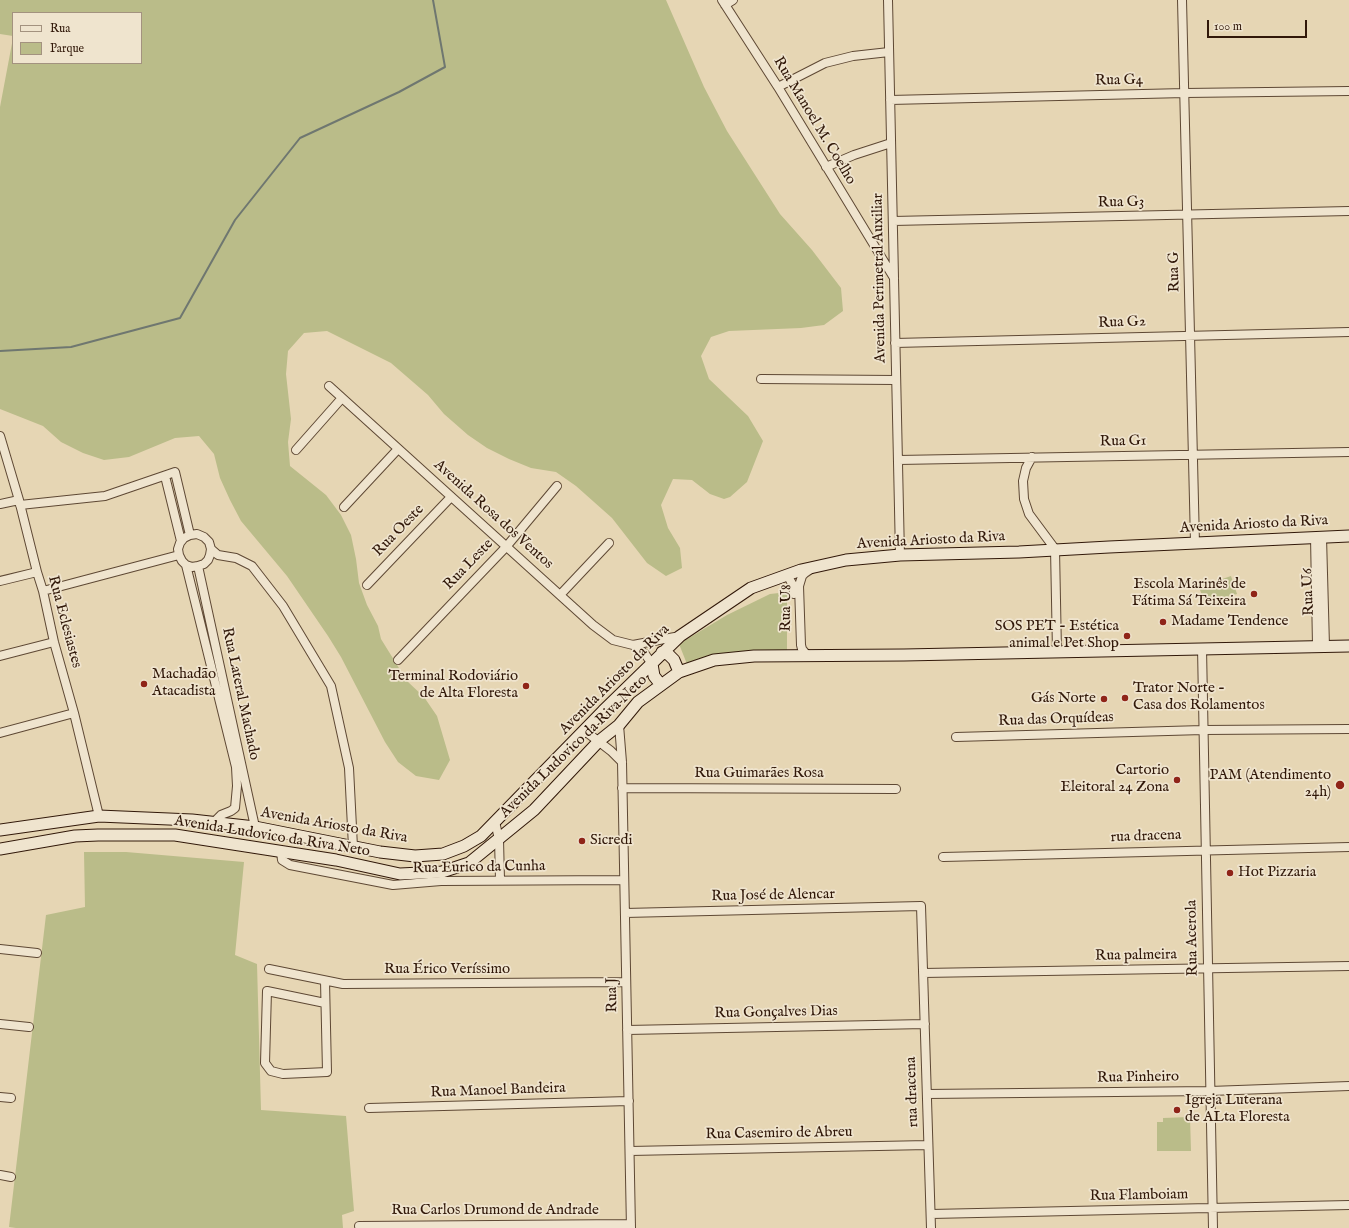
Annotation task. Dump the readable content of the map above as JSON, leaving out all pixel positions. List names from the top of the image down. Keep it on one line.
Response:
{"streets":{"street":["Rua G4","Rua Manoel M. Coelho","Rua G3","Rua G","Avenida Perimetral Auxiliar","Rua G2","Rua G1","Avenida Rosa dos Ventos","Avenida Ariosto da Riva","Rua Oeste","Rua Leste","Rua U6","Rua U8","Rua Eclesiastes","Rua Lateral Machado","Rua das Orquídeas","Avenida Ludovico da Riva Neto","Rua Guimarães Rosa","rua dracena","Rua Eurico da Cunha","Rua José de Alencar","Rua Acerola","Rua palmeira","Rua Érico Veríssimo","Rua J","Rua Gonçalves Dias","Rua Pinheiro","Rua Manoel Bandeira","Rua Casemiro de Abreu","Rua Flamboiam","Rua Carlos Drumond de Andrade"]},"crossings":[["Rua G4","Rua G"],["Rua G4","Avenida Perimetral Auxiliar"],["Rua Manoel M. Coelho","Avenida Perimetral Auxiliar"],["Rua G3","Rua G"],["Rua G3","Avenida Perimetral Auxiliar"],["Rua G","Rua G2"],["Rua G","Rua G1"],["Rua G","Avenida Ariosto da Riva"],["Avenida Perimetral Auxiliar","Rua G2"],["Avenida Perimetral Auxiliar","Rua G1"],["Avenida Perimetral Auxiliar","Avenida Ariosto da Riva"],["Avenida Rosa dos Ventos","Rua Oeste"],["Avenida Rosa dos Ventos","Rua Leste"],["Avenida Ariosto da Riva","Rua U6"],["Avenida Ariosto da Riva","Rua U8"],["Avenida Ariosto da Riva","Rua Eclesiastes"],["Avenida Ariosto da Riva","Rua Lateral Machado"],["Avenida Ariosto da Riva","Avenida Ludovico da Riva Neto"],["Rua U6","Avenida Ludovico da Riva Neto"],["Rua U8","Avenida Ludovico da Riva Neto"],["Rua das Orquídeas","Rua Acerola"],["Avenida Ludovico da Riva Neto","Rua Eurico da Cunha"],["Avenida Ludovico da Riva Neto","Rua Acerola"],["Avenida Ludovico da Riva Neto","Rua J"],["Rua Guimarães Rosa","Rua J"],["rua dracena","Rua José de Alencar"],["rua dracena","Rua Acerola"],["rua dracena","Rua palmeira"],["rua dracena","Rua Gonçalves Dias"],["rua dracena","Rua Pinheiro"],["rua dracena","Rua Casemiro de Abreu"],["rua dracena","Rua Flamboiam"],["Rua Eurico da Cunha","Rua J"],["Rua José de Alencar","Rua J"],["Rua Acerola","Rua palmeira"],["Rua Acerola","Rua Pinheiro"],["Rua Acerola","Rua Flamboiam"],["Rua Érico Veríssimo","Rua J"],["Rua J","Rua Gonçalves Dias"],["Rua J","Rua Manoel Bandeira"],["Rua J","Rua Casemiro de Abreu"],["Rua J","Rua Carlos Drumond de Andrade"]],"places":["Escola Marinês de Fátima Sá Teixeira","Madame Tendence","SOS PET - Estética animal e Pet Shop","Machadão Atacadista","Terminal Rodoviário de Alta Floresta","Trator Norte - Casa dos Rolamentos","Gás Norte","Cartorio Eleitoral 24 Zona","PAM (Atendimento 24h)","Sicredi","Hot Pizzaria","Igreja Luterana de ALta Floresta"],"legend":["Rua","Parque"],"scale_bar":"100 m"}
